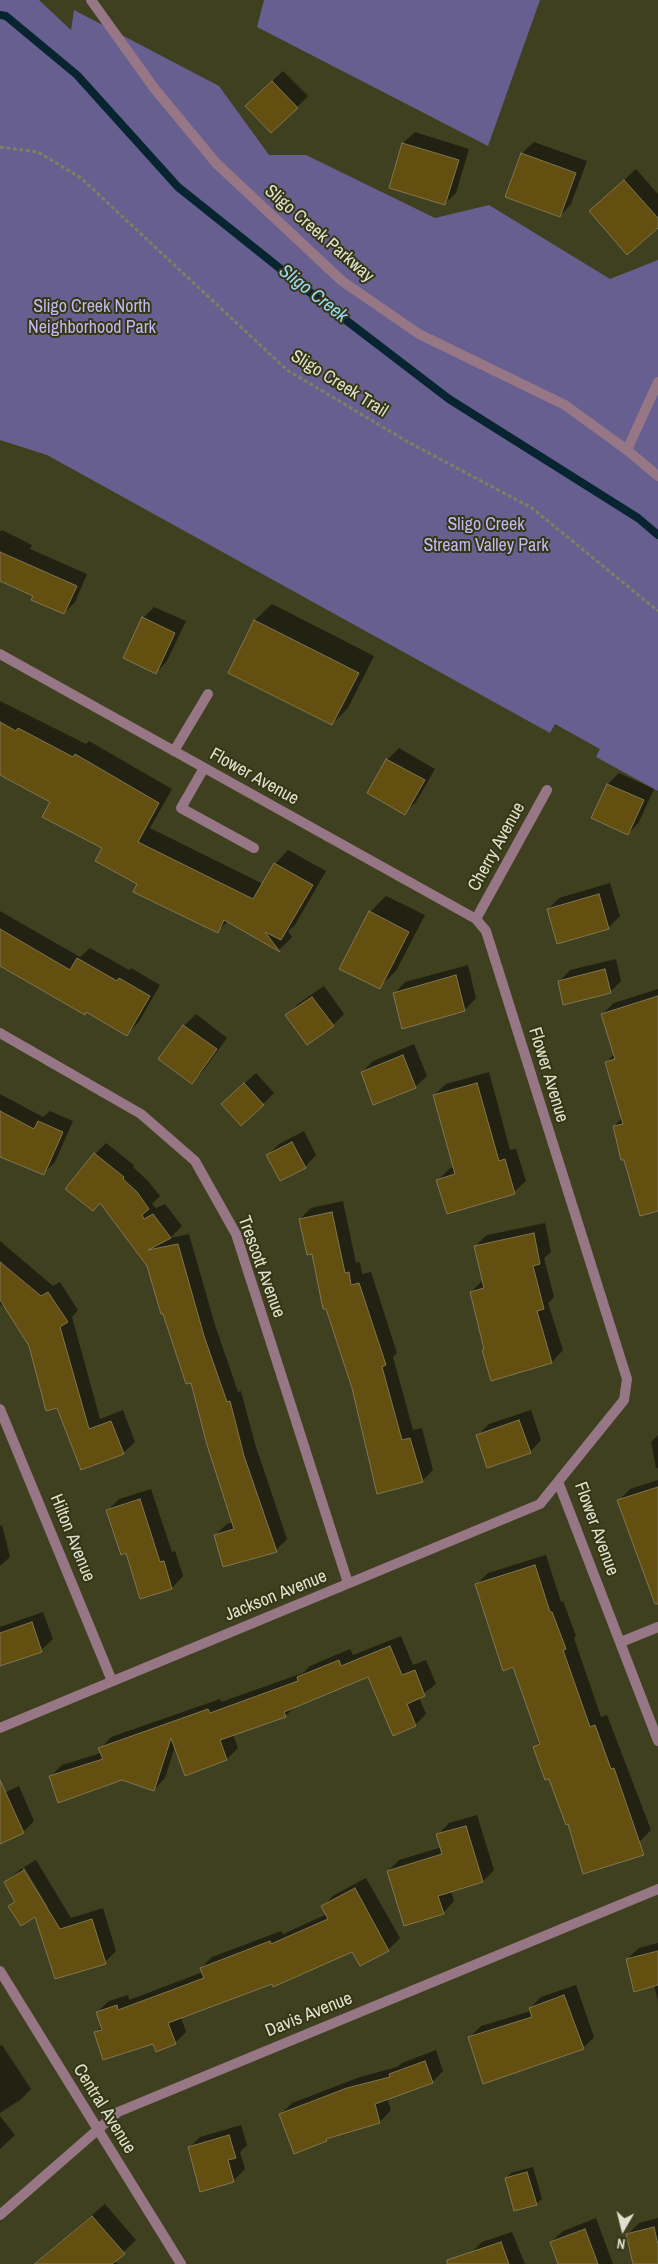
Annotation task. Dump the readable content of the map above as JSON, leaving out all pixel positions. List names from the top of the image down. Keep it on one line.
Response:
{"streets":{"street":["Sligo Creek Parkway","Flower Avenue","Cherry Avenue","Trescott Avenue","Hilton Avenue","Jackson Avenue","Davis Avenue","Central Avenue"],"path":["Sligo Creek Trail"]},"crossings":[["Flower Avenue","Cherry Avenue"],["Flower Avenue","Jackson Avenue"],["Trescott Avenue","Jackson Avenue"],["Hilton Avenue","Jackson Avenue"],["Davis Avenue","Central Avenue"]],"water":["Sligo Creek"],"parks":["Sligo Creek North Neighborhood Park","Sligo Creek Stream Valley Park"],"north":"bottom"}
